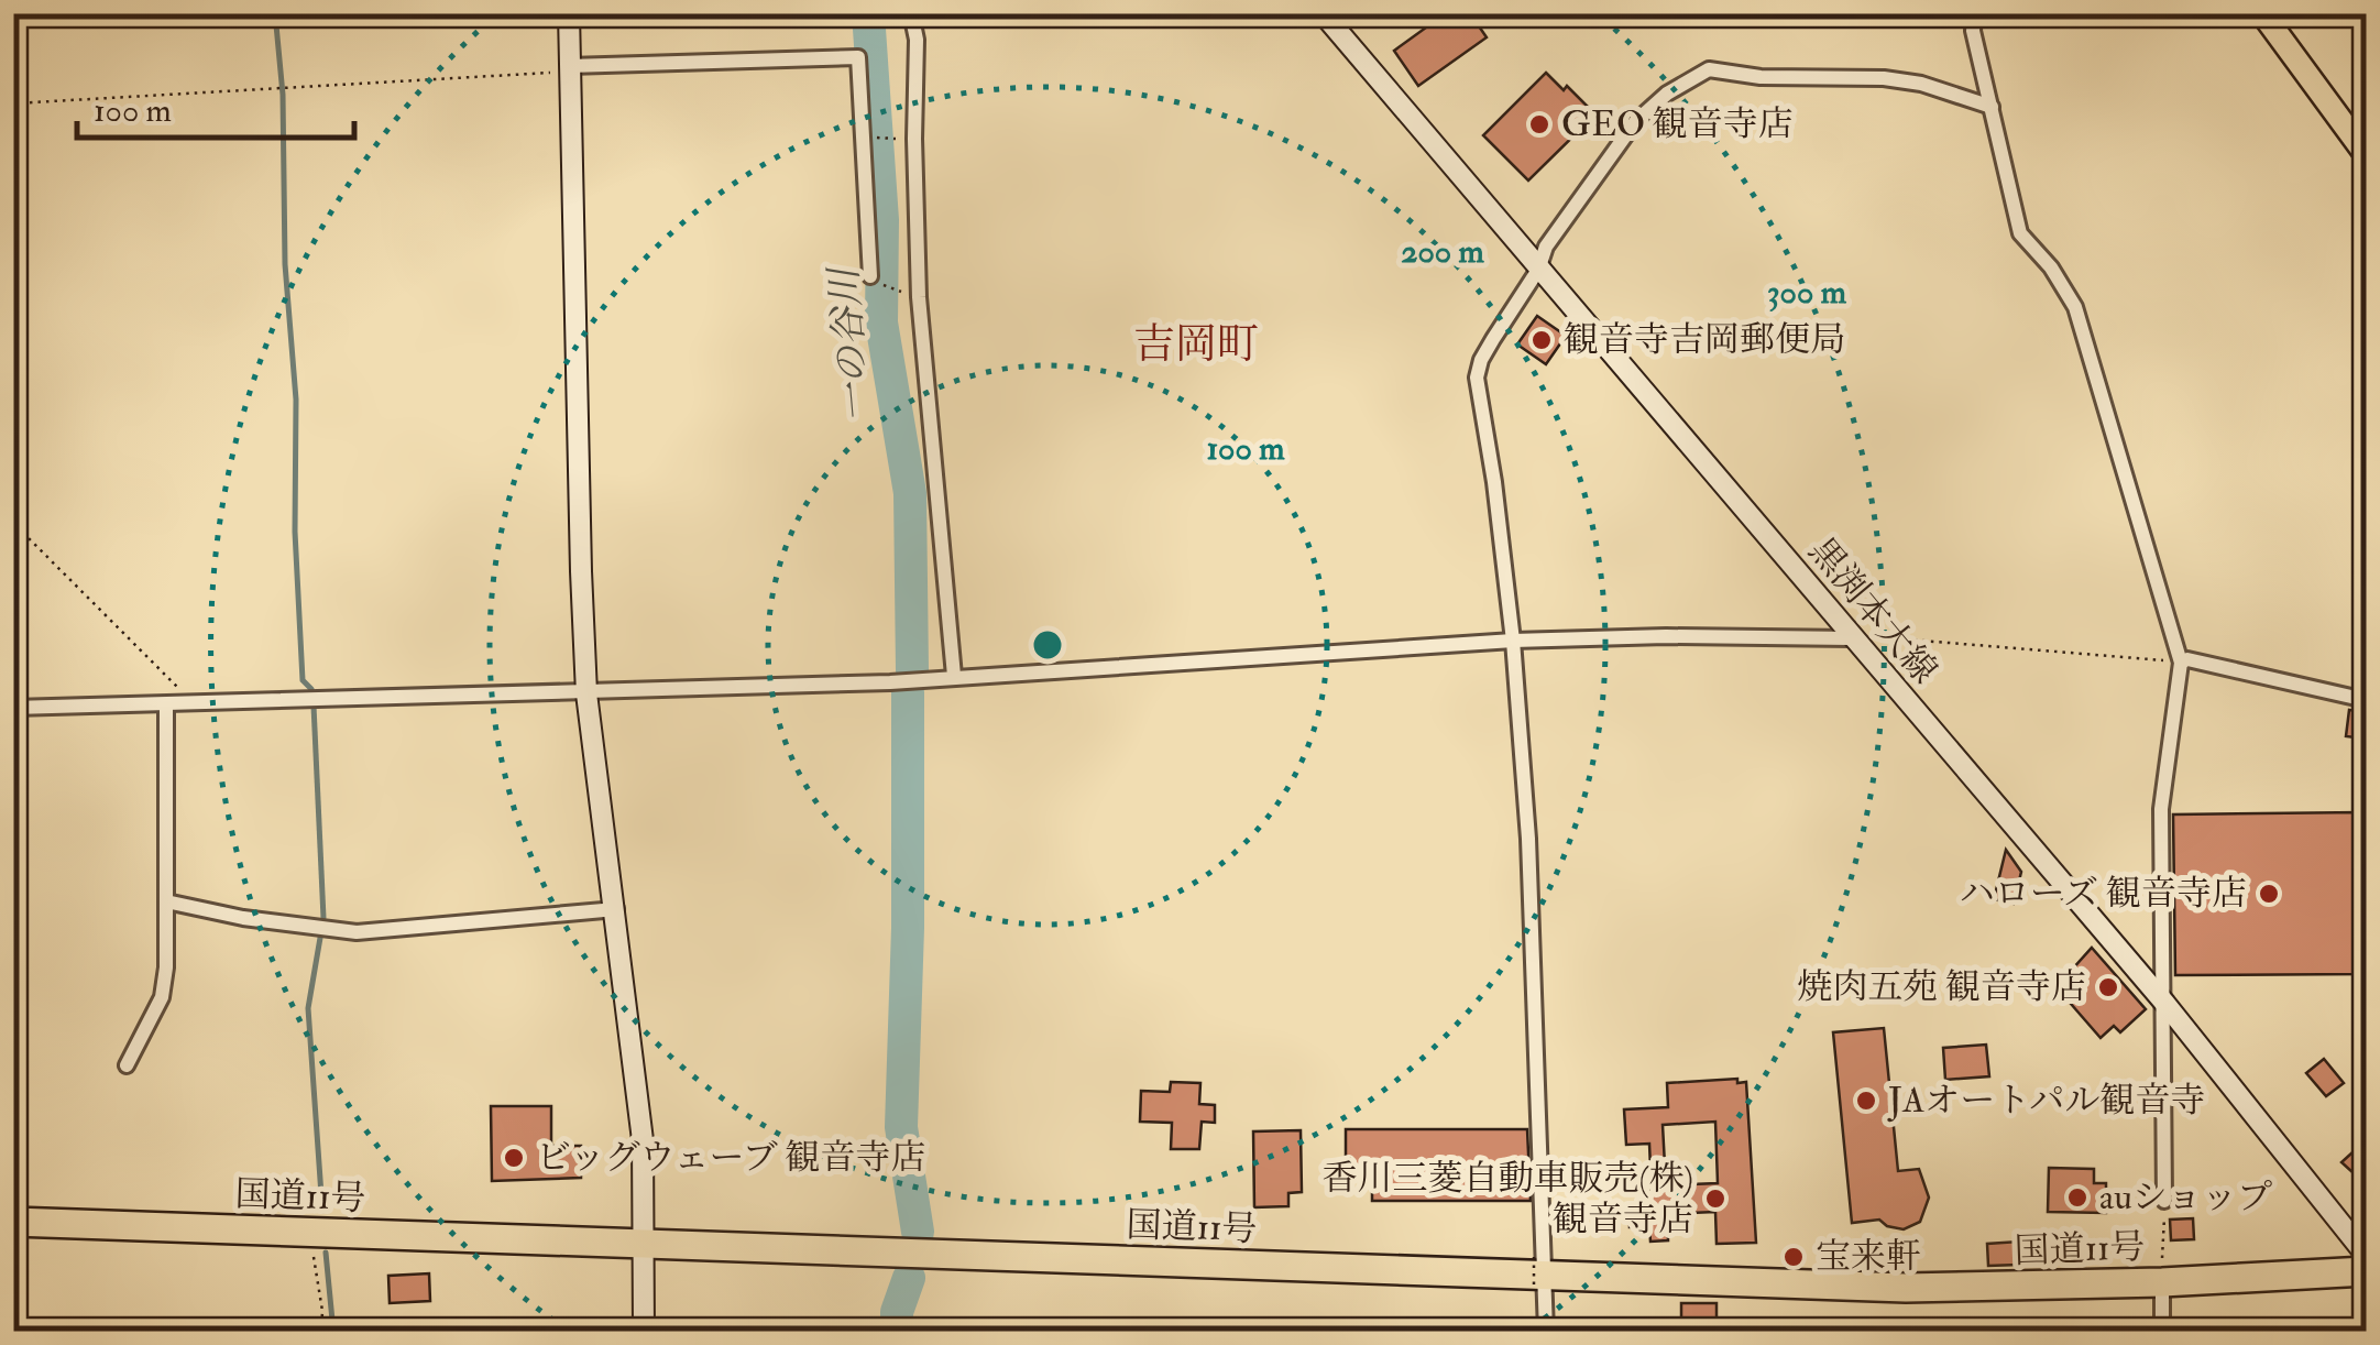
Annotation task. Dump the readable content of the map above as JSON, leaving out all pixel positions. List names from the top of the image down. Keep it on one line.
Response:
{"streets":{"highway":["国道11号"],"main road":["黒渕本大線"]},"districts":["吉岡町"],"water":["一の谷川"],"places":["GEO 観音寺店","観音寺吉岡郵便局","ハローズ 観音寺店","焼肉五苑 観音寺店","JAオートパル観音寺","ビッグウェーブ 観音寺店","auショップ","香川三菱自動車販売(株) 観音寺店","宝来軒"],"scale_bar":"100 m","rings":["200 m","300 m","100 m"]}
